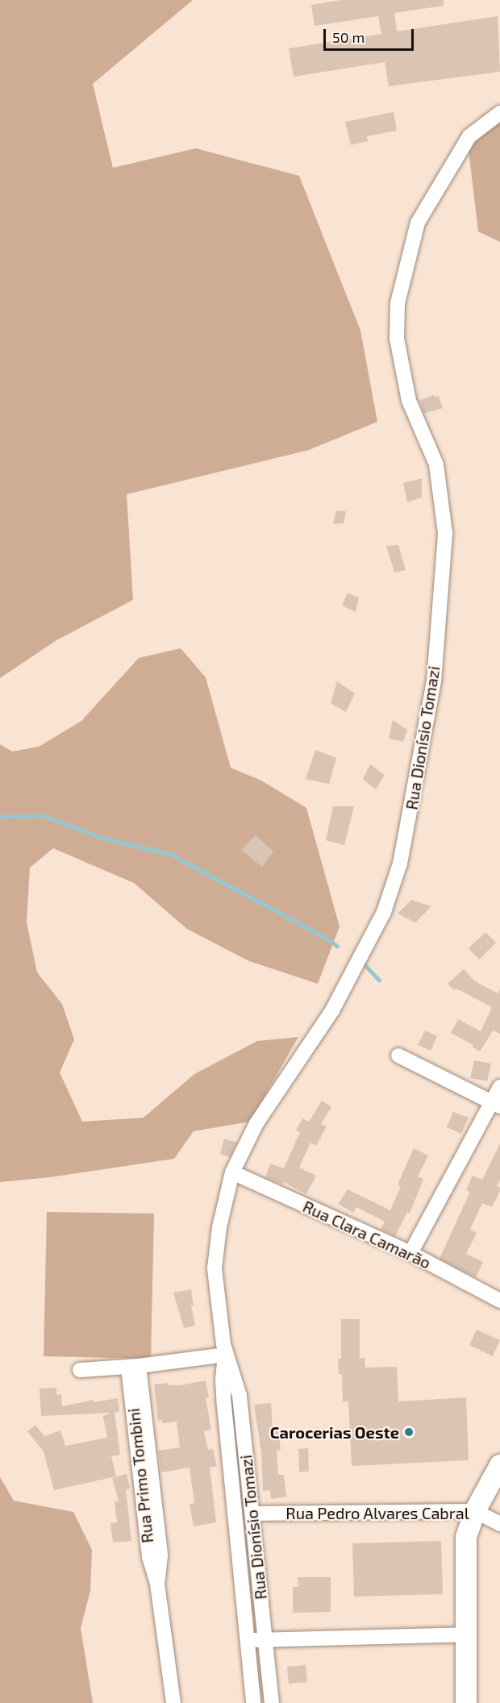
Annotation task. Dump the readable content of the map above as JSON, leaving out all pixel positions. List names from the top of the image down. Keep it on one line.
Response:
{"streets":{"street":["Rua Dionísio Tomazi","Rua Clara Camarão","Rua Primo Tombini","Rua Pedro Alvares Cabral"]},"crossings":[["Rua Dionísio Tomazi","Rua Clara Camarão"],["Rua Dionísio Tomazi","Rua Pedro Alvares Cabral"]],"places":["Carocerias Oeste"],"scale_bar":"50 m"}
